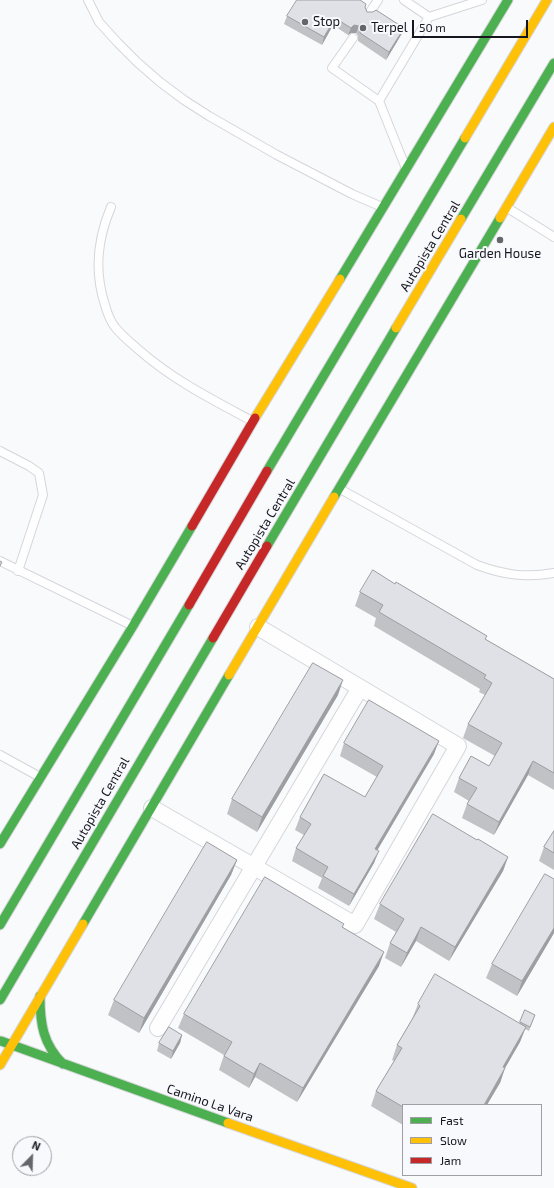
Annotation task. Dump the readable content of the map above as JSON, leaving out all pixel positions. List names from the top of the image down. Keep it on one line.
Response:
{"streets":{"main road":["Autopista Central","Camino La Vara"]},"places":["Stop","Terpel","Garden House"],"legend":["Fast","Slow","Jam"],"scale_bar":"50 m","north":"top right"}
